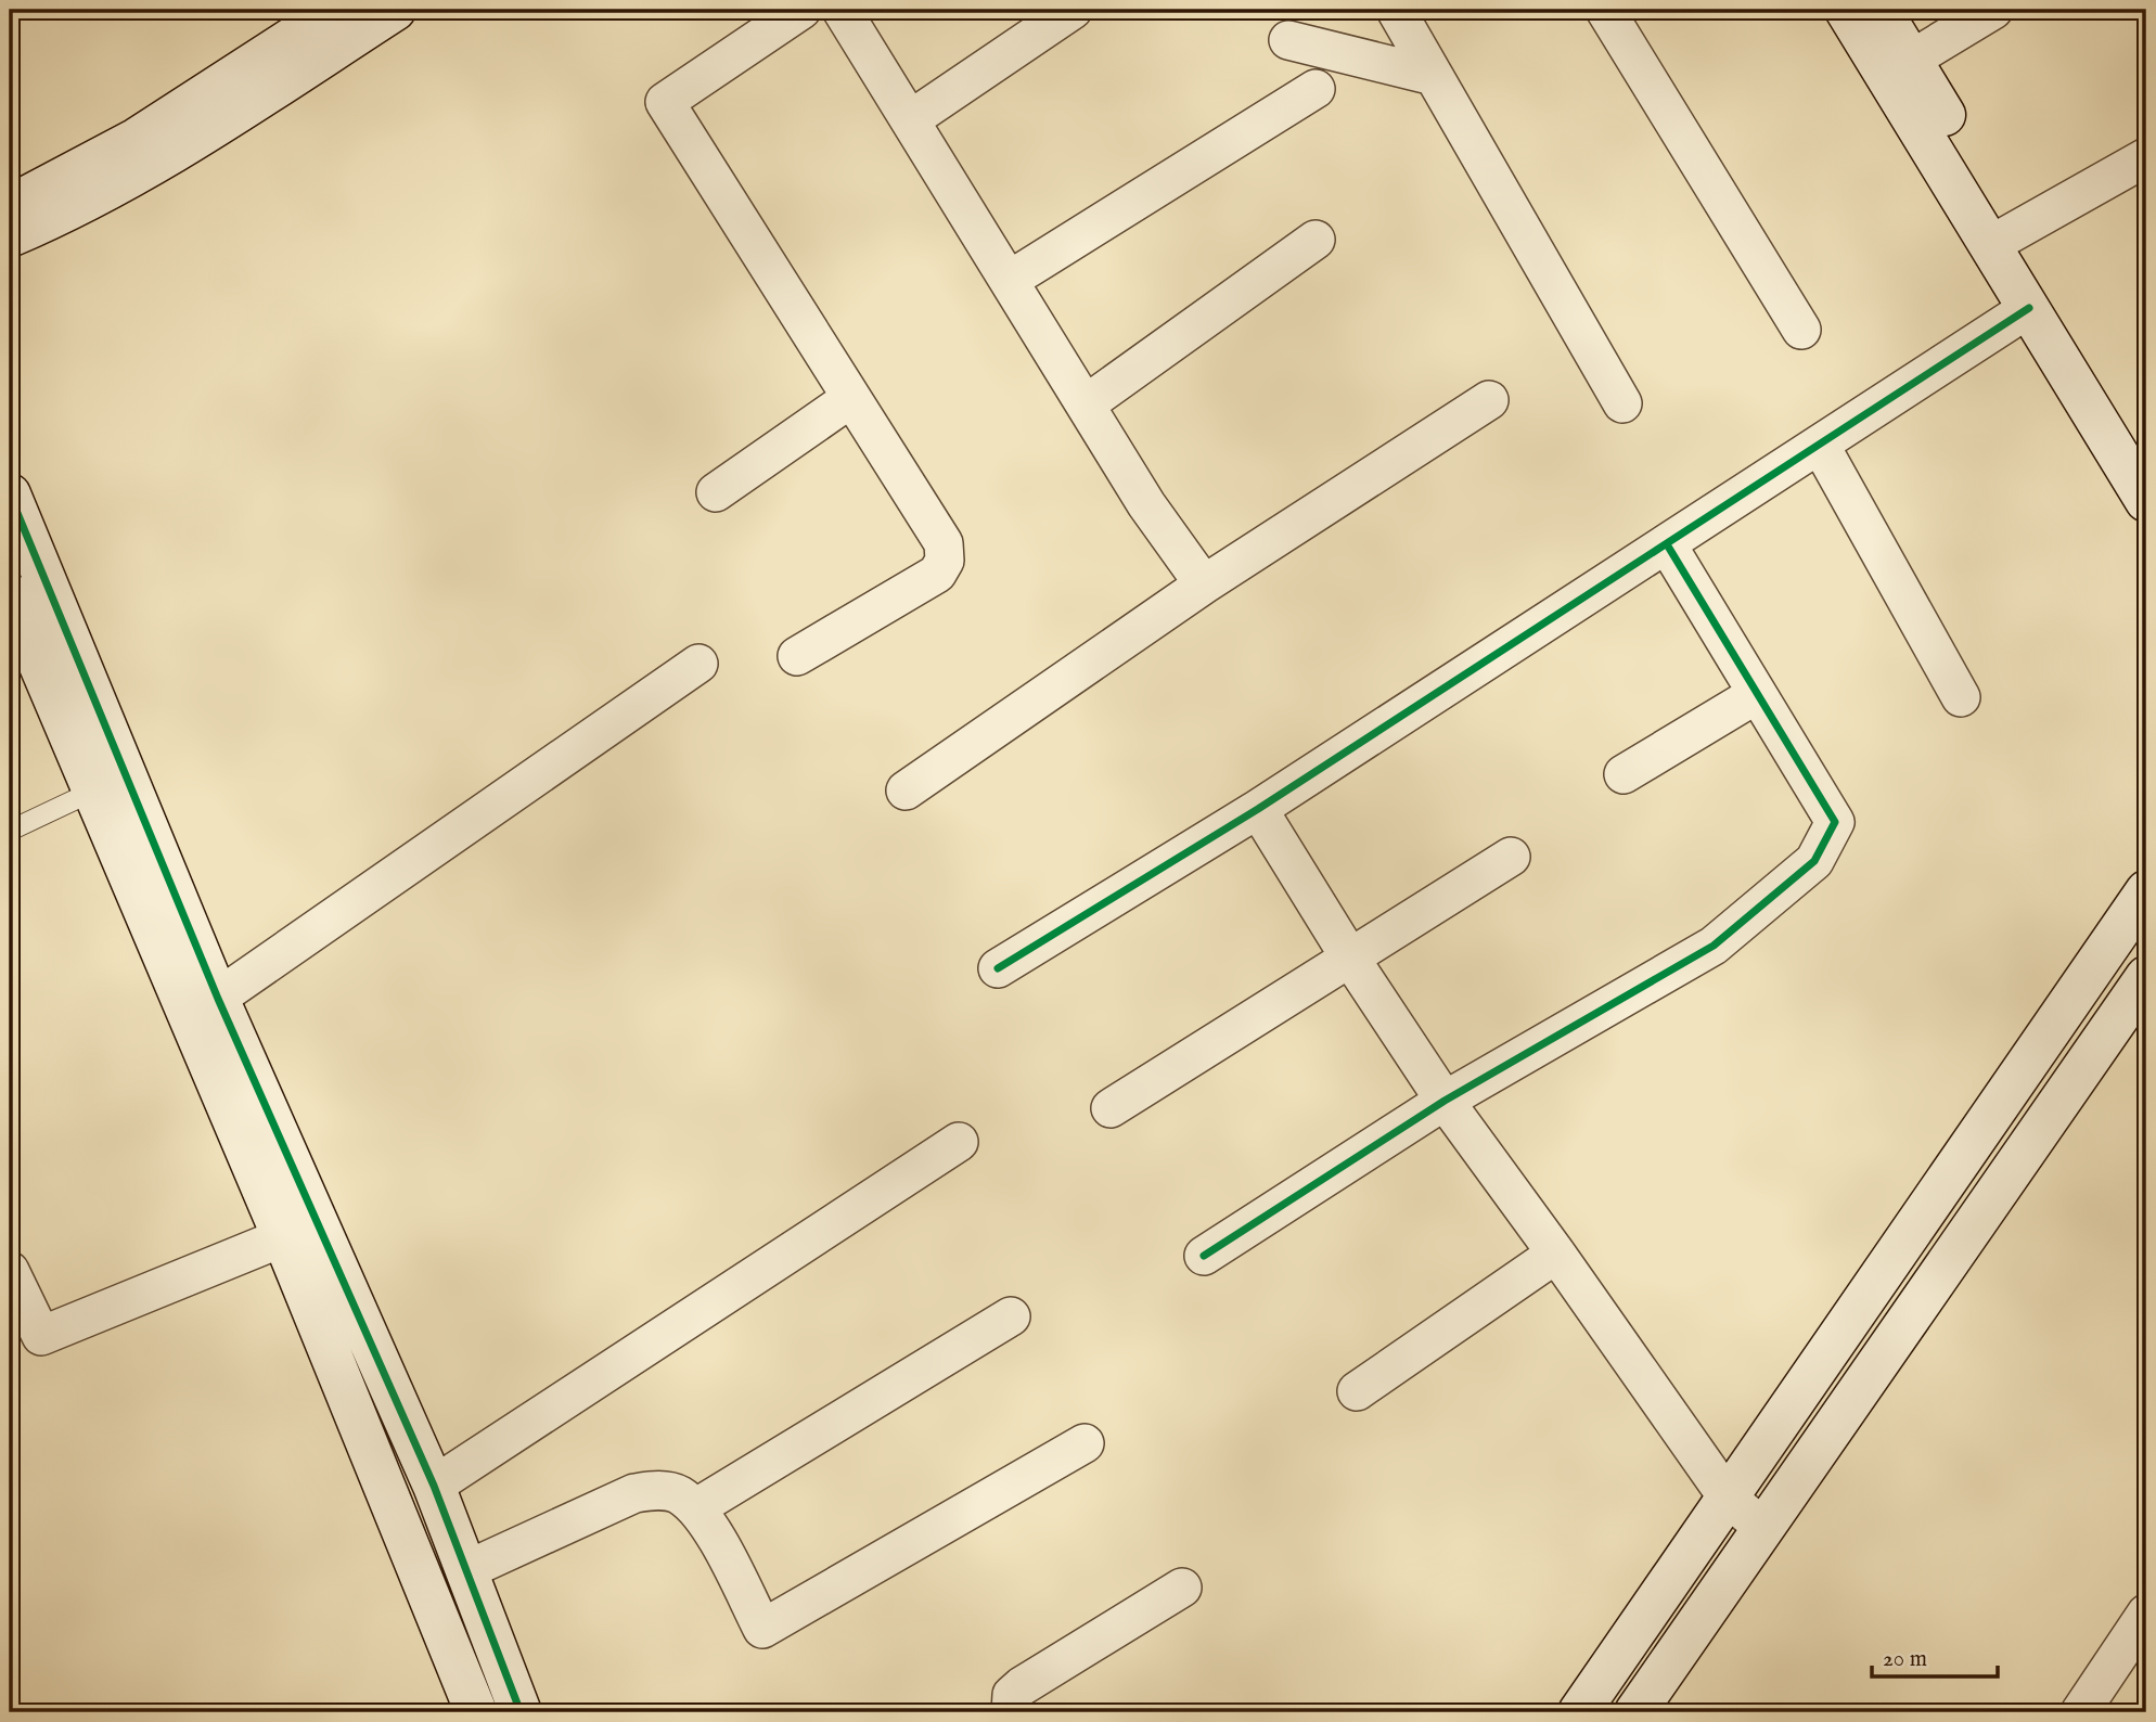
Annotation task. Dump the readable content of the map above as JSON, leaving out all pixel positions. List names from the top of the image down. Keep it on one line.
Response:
{"scale_bar":"20 m"}
